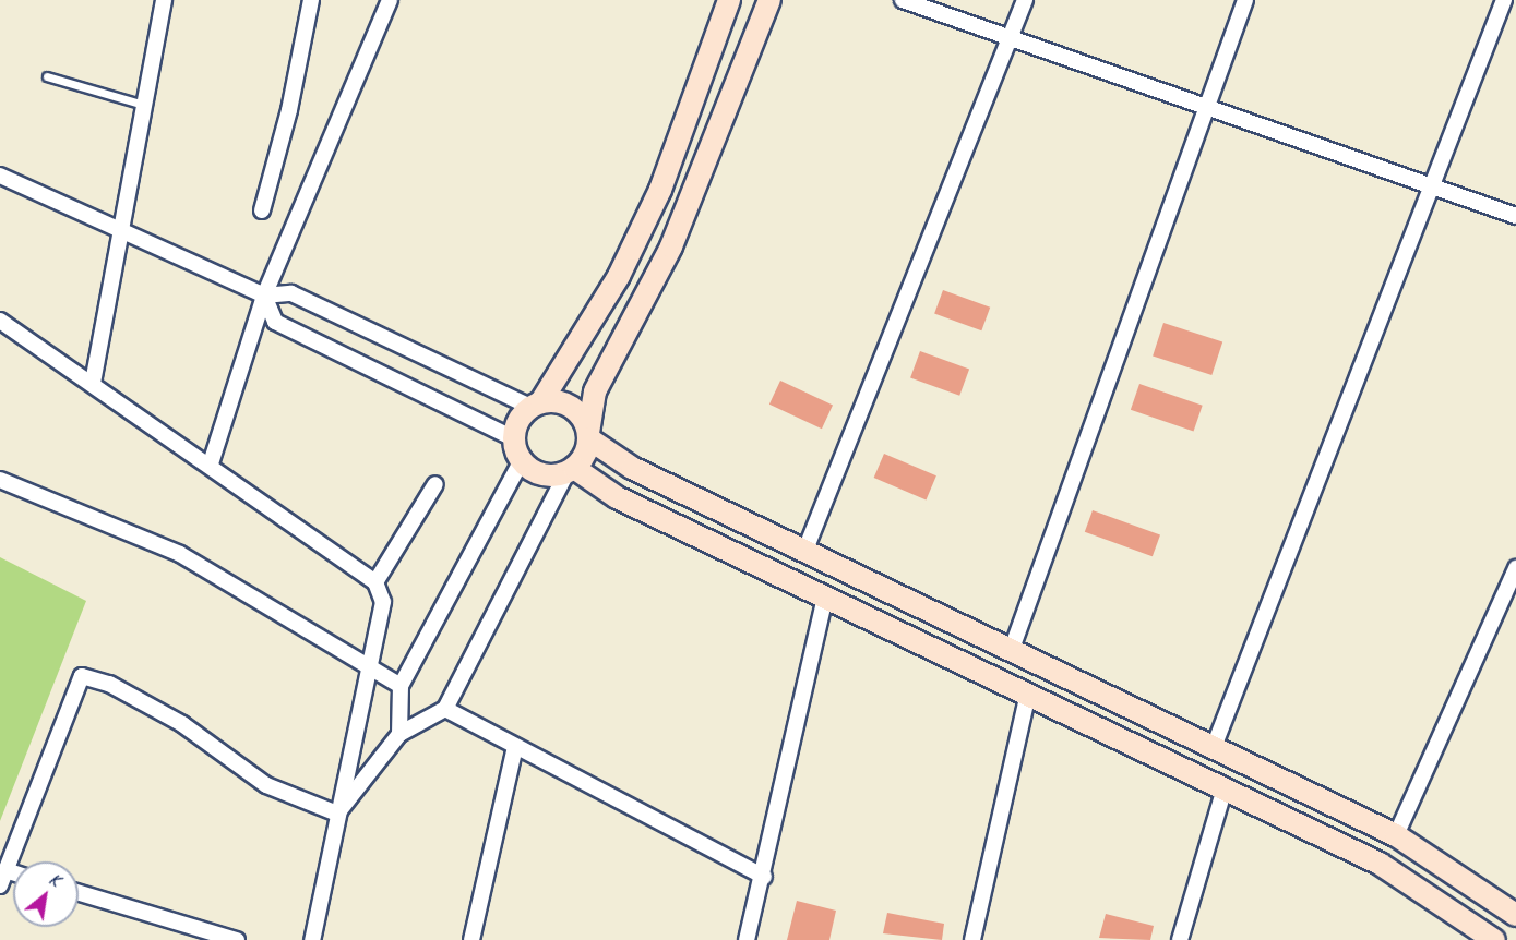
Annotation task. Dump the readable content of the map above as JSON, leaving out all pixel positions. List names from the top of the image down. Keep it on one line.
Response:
{"north":"top right"}
